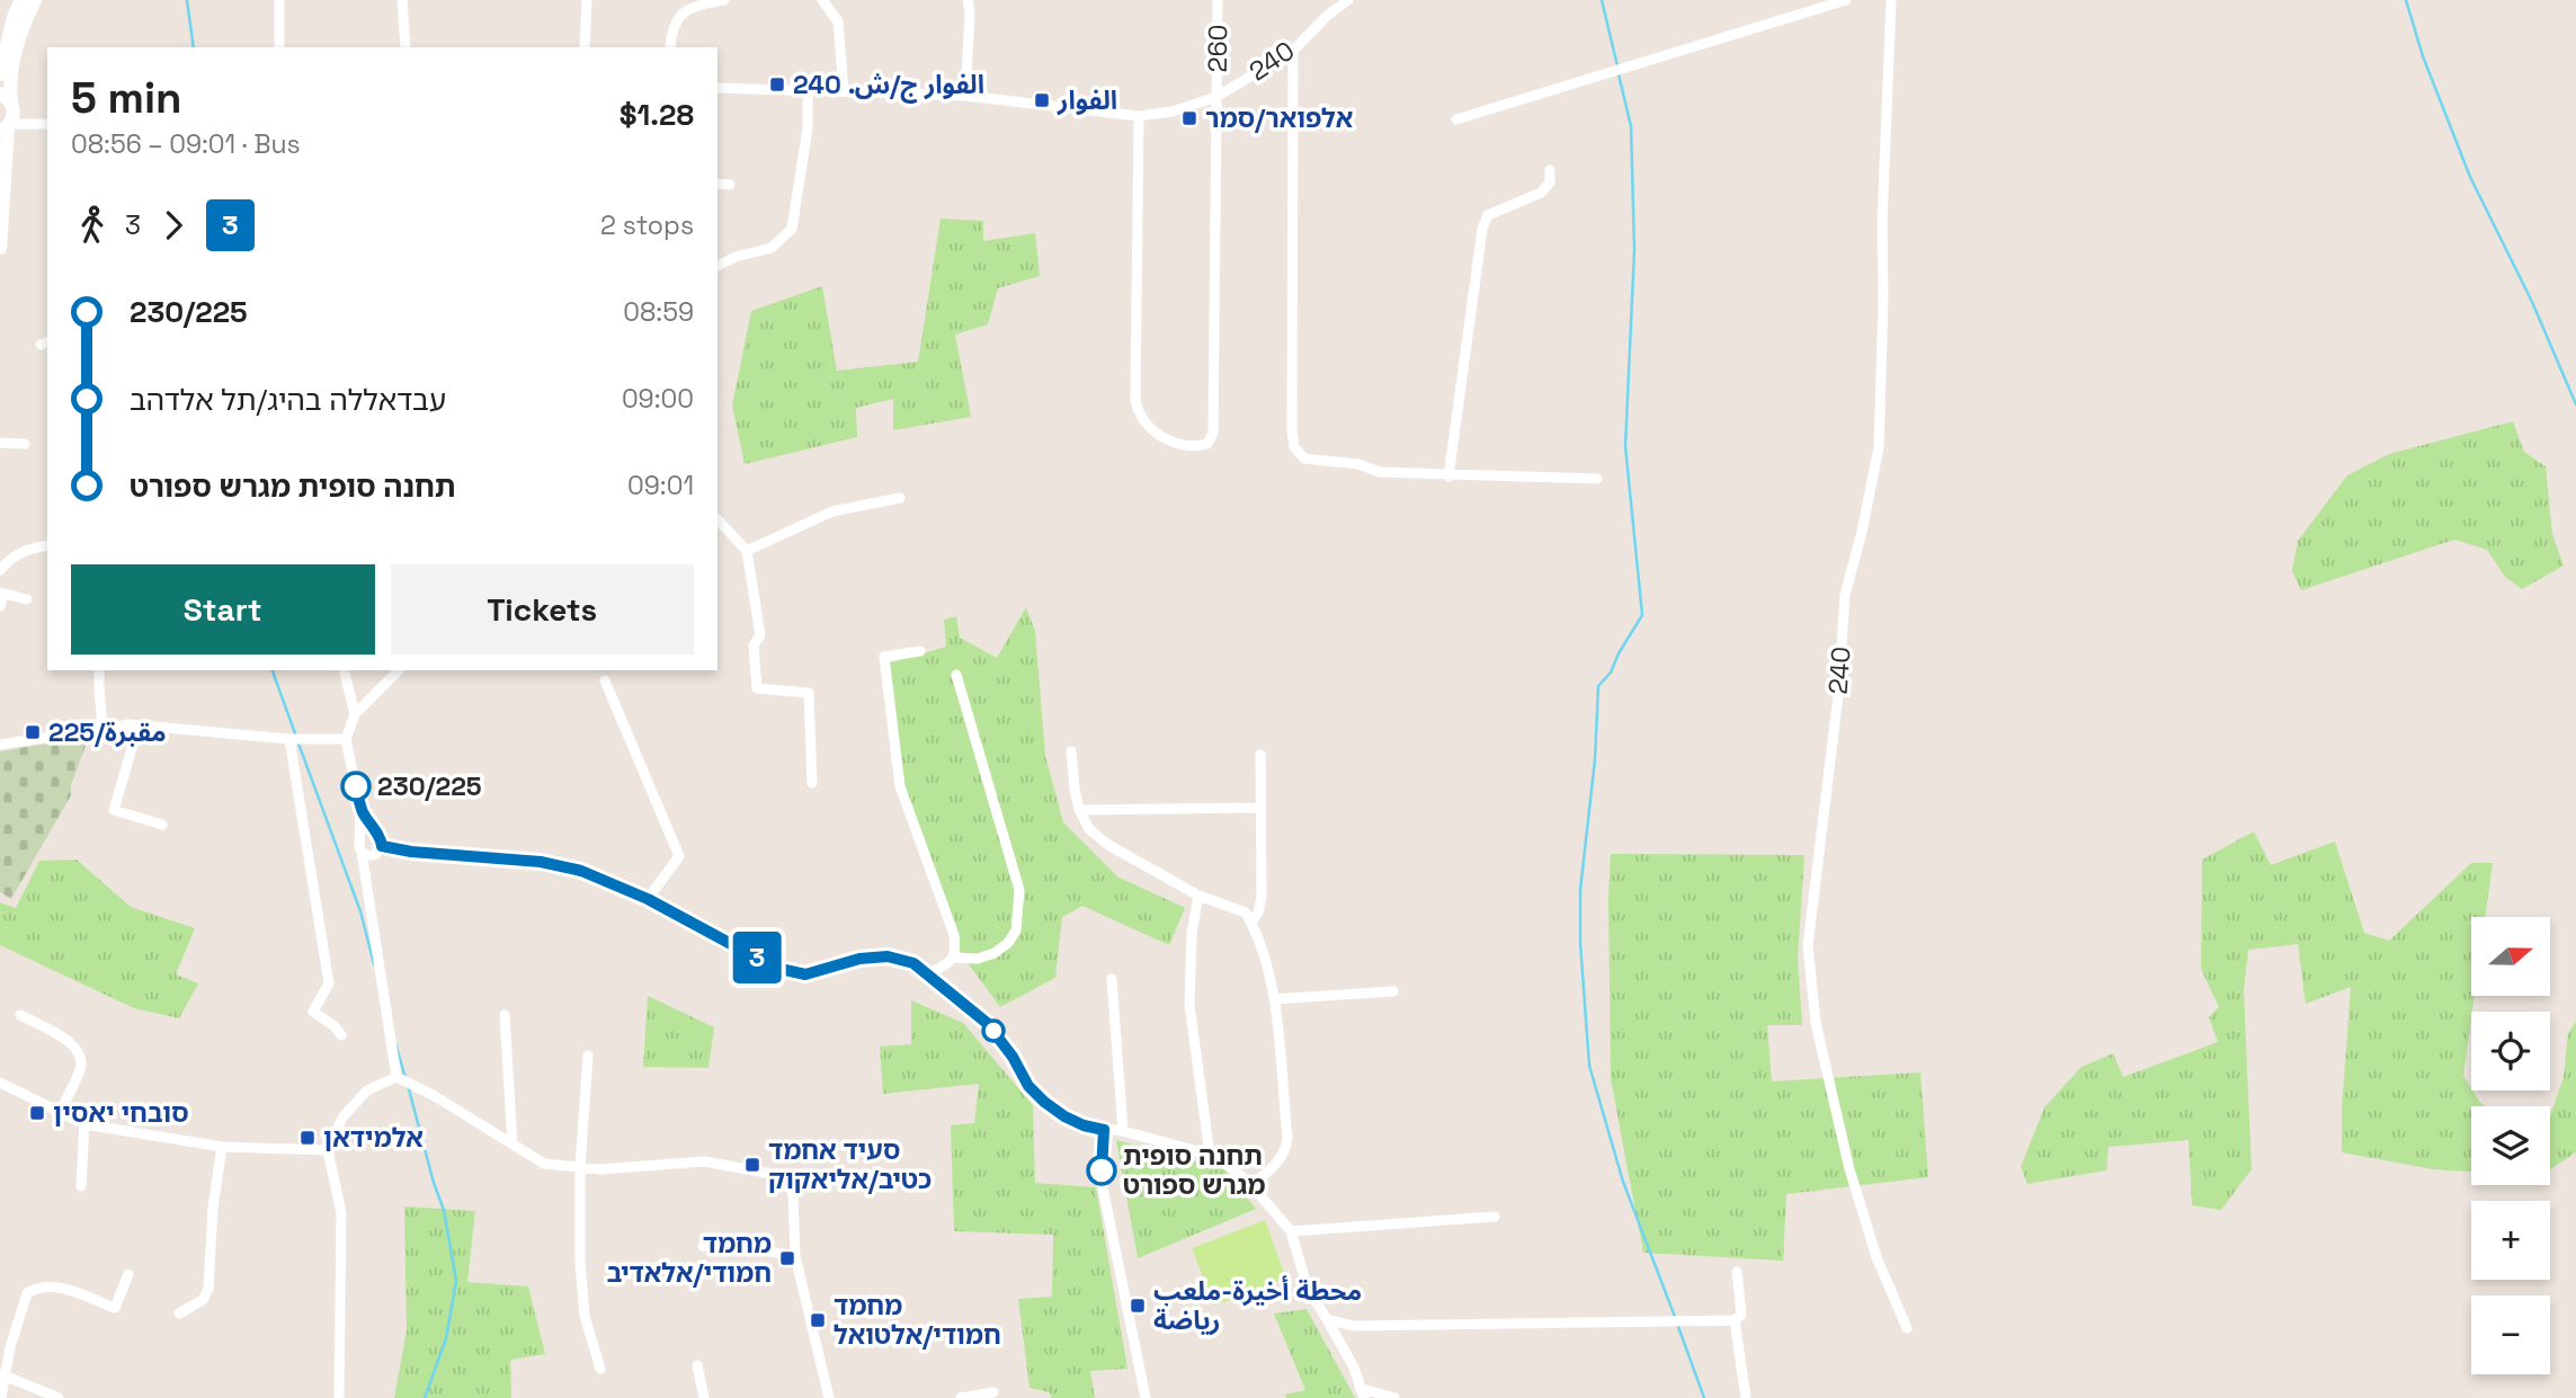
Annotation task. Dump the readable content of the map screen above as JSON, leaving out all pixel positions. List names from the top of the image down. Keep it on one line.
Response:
{"streets":{"street":["260","240"]},"crossings":[["260","240"]],"places":{"transit":["الفوار ج/ش. 240","الفوار","אלפואר/סמר","مقبرة/225","סובחי יאסין","אלמידאן","סעיד אחמד כטיב/אליאקוק","מחמד חמודי/אלאדיב","محطة أخيرة-ملعب رياضة","מחמד חמודי/אלטואל"],"other":["230/225","תחנה סופית מגרש ספורט"]},"lines":["bus line 3"],"north":"right","page":{"on_map":"3","heading":["5 min","08:56 – 09:01 · Bus","$1.28"],"legs":["3","3","2 stops"],"list":[{"name":"230/225","value":"08:59"},{"name":"עבדאללה בהיג/תל אלדהב","value":"09:00"},{"name":"תחנה סופית מגרש ספורט","value":"09:01"}],"buttons":["Start","Tickets"],"map_buttons":["+","−"]}}
